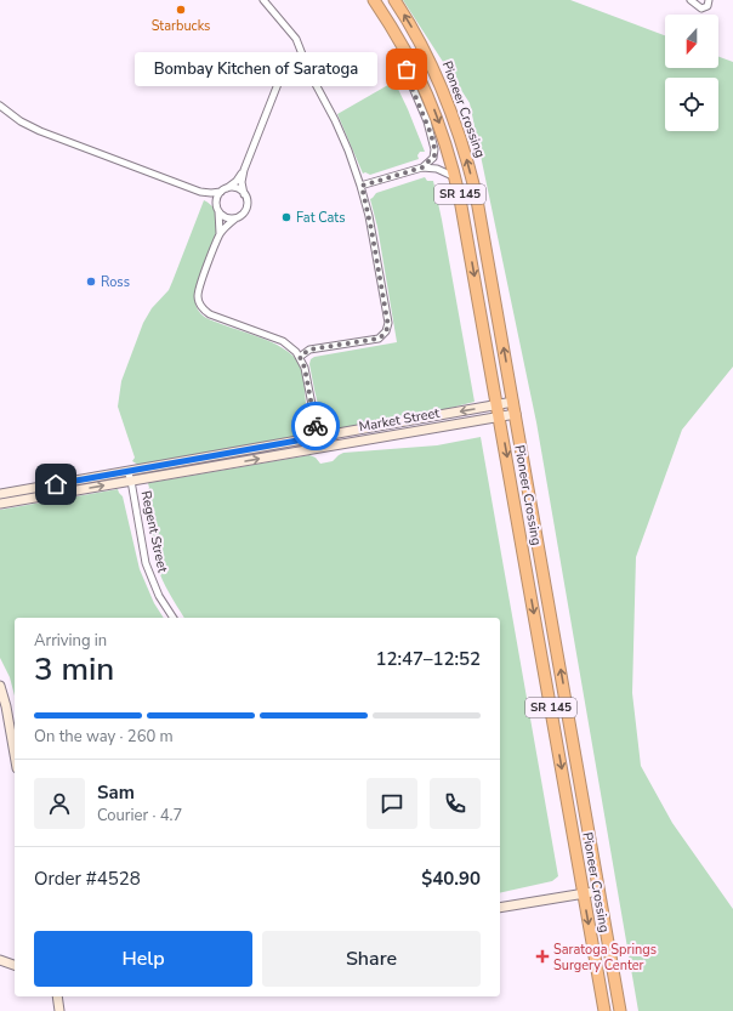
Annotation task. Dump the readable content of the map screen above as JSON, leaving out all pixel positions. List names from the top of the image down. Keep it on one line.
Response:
{"streets":{"highway":["Pioneer Crossing","SR 145"],"main road":["Market Street"],"street":["Regent Street"]},"crossings":[["Pioneer Crossing","Market Street"],["Market Street","Regent Street"]],"places":{"other":["Starbucks","Bombay Kitchen of Saratoga","Fat Cats","Ross"],"health":["Saratoga Springs Surgery Center"]},"north":"bottom","page":{"bubble":"Bombay Kitchen of Saratoga","heading":["3 min","Arriving in","12:47–12:52"],"panel":["Sam","Courier · 4.7","Order #4528","$40.90"],"bar":"On the way · 260 m","buttons":["Help","Share"]}}
